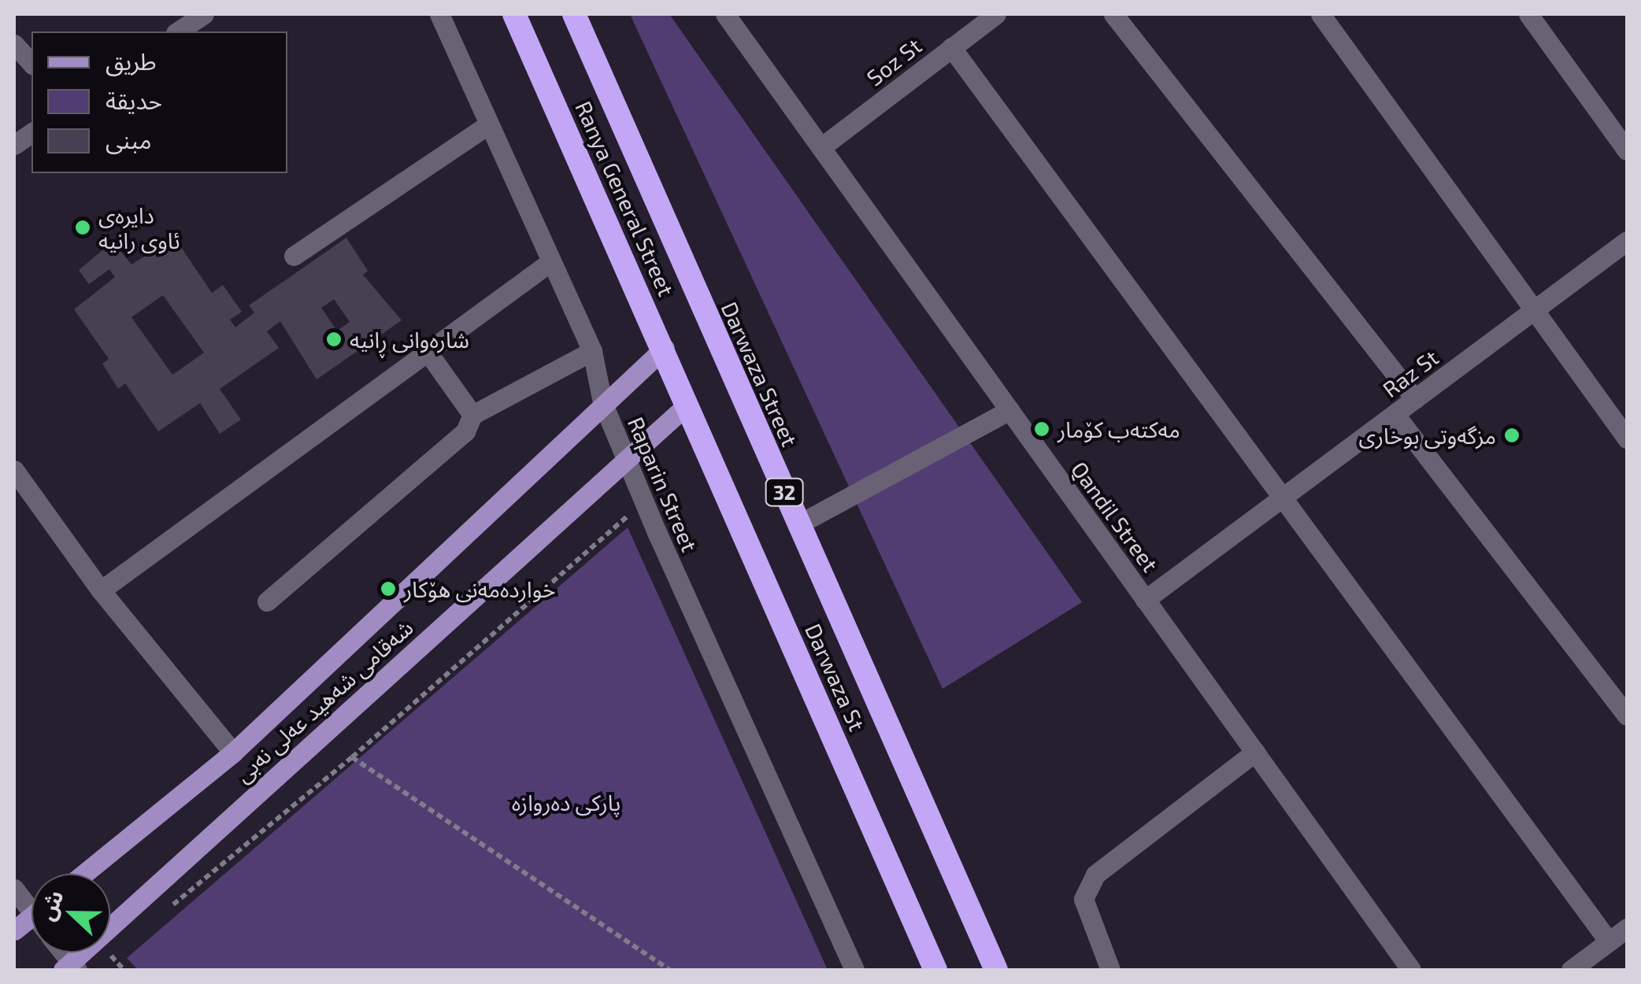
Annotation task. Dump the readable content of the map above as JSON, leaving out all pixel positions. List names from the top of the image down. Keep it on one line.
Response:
{"streets":{"highway":["Ranya General Street","Darwaza Street","32","Darwaza St"],"main road":["شەقامی شەهید عەلی نەبی"],"street":["Soz St","Raz St","Raparin Street","Qandil Street"]},"crossings":[["Soz St","Qandil Street"],["Ranya General Street","Darwaza St"],["Ranya General Street","شەقامی شەهید عەلی نەبی"],["Raz St","Qandil Street"],["Raparin Street","شەقامی شەهید عەلی نەبی"],["Darwaza St","شەقامی شەهید عەلی نەبی"]],"parks":["پارکی دەروازە"],"places":["دایرەی ئاوی رانیە","شارەوانی ڕانیە","مەکتەب کۆمار","مزگەوتی بوخاری","خواردەمەنی هۆکار"],"legend":["طريق","حديقة","مبنى"],"north":"left"}
